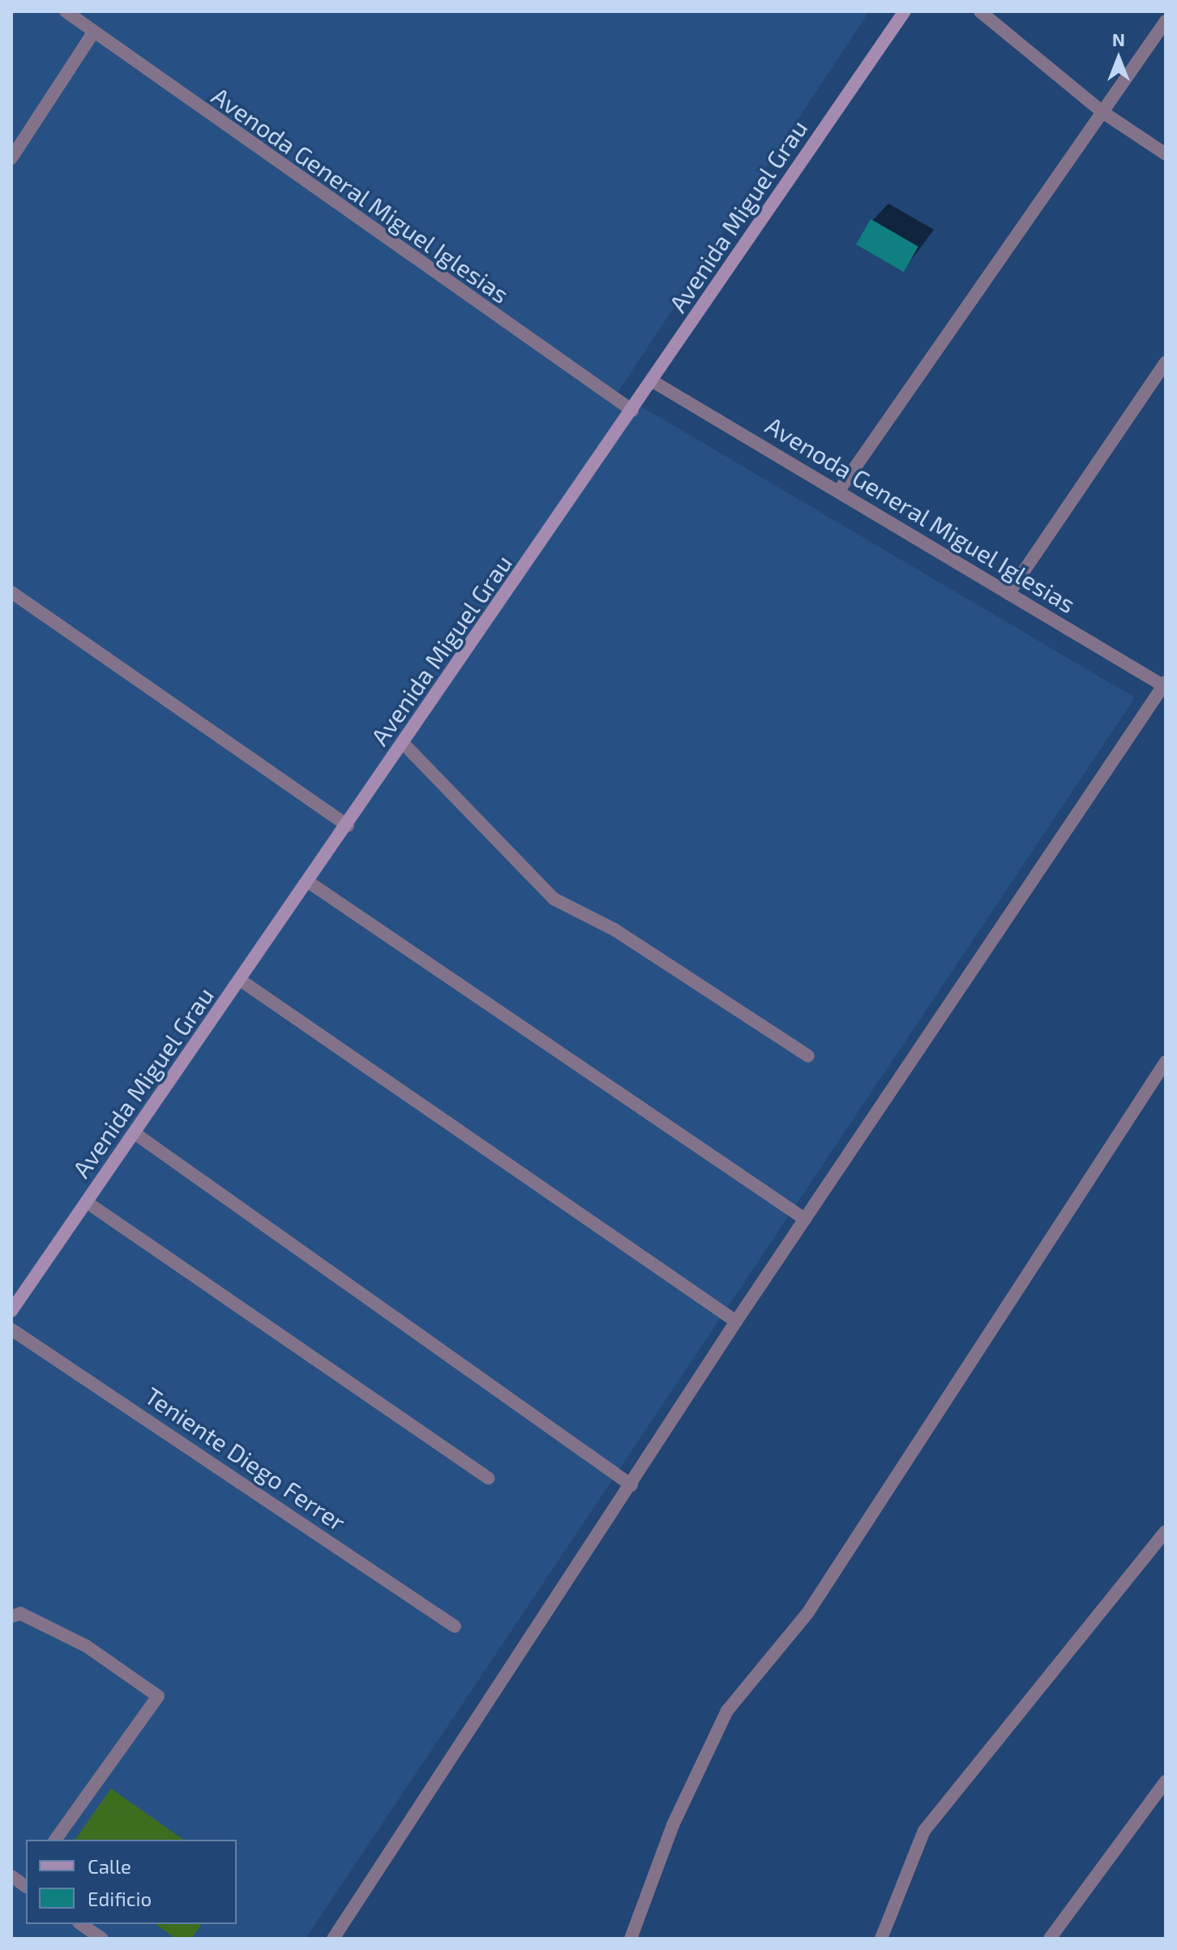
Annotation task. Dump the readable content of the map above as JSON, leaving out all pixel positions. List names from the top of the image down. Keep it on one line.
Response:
{"streets":{"street":["Avenoda General Miguel Iglesias","Avenida Miguel Grau","Teniente Diego Ferrer"]},"crossings":[["Avenoda General Miguel Iglesias","Avenida Miguel Grau"]],"legend":["Calle","Edificio"],"north":"top"}
